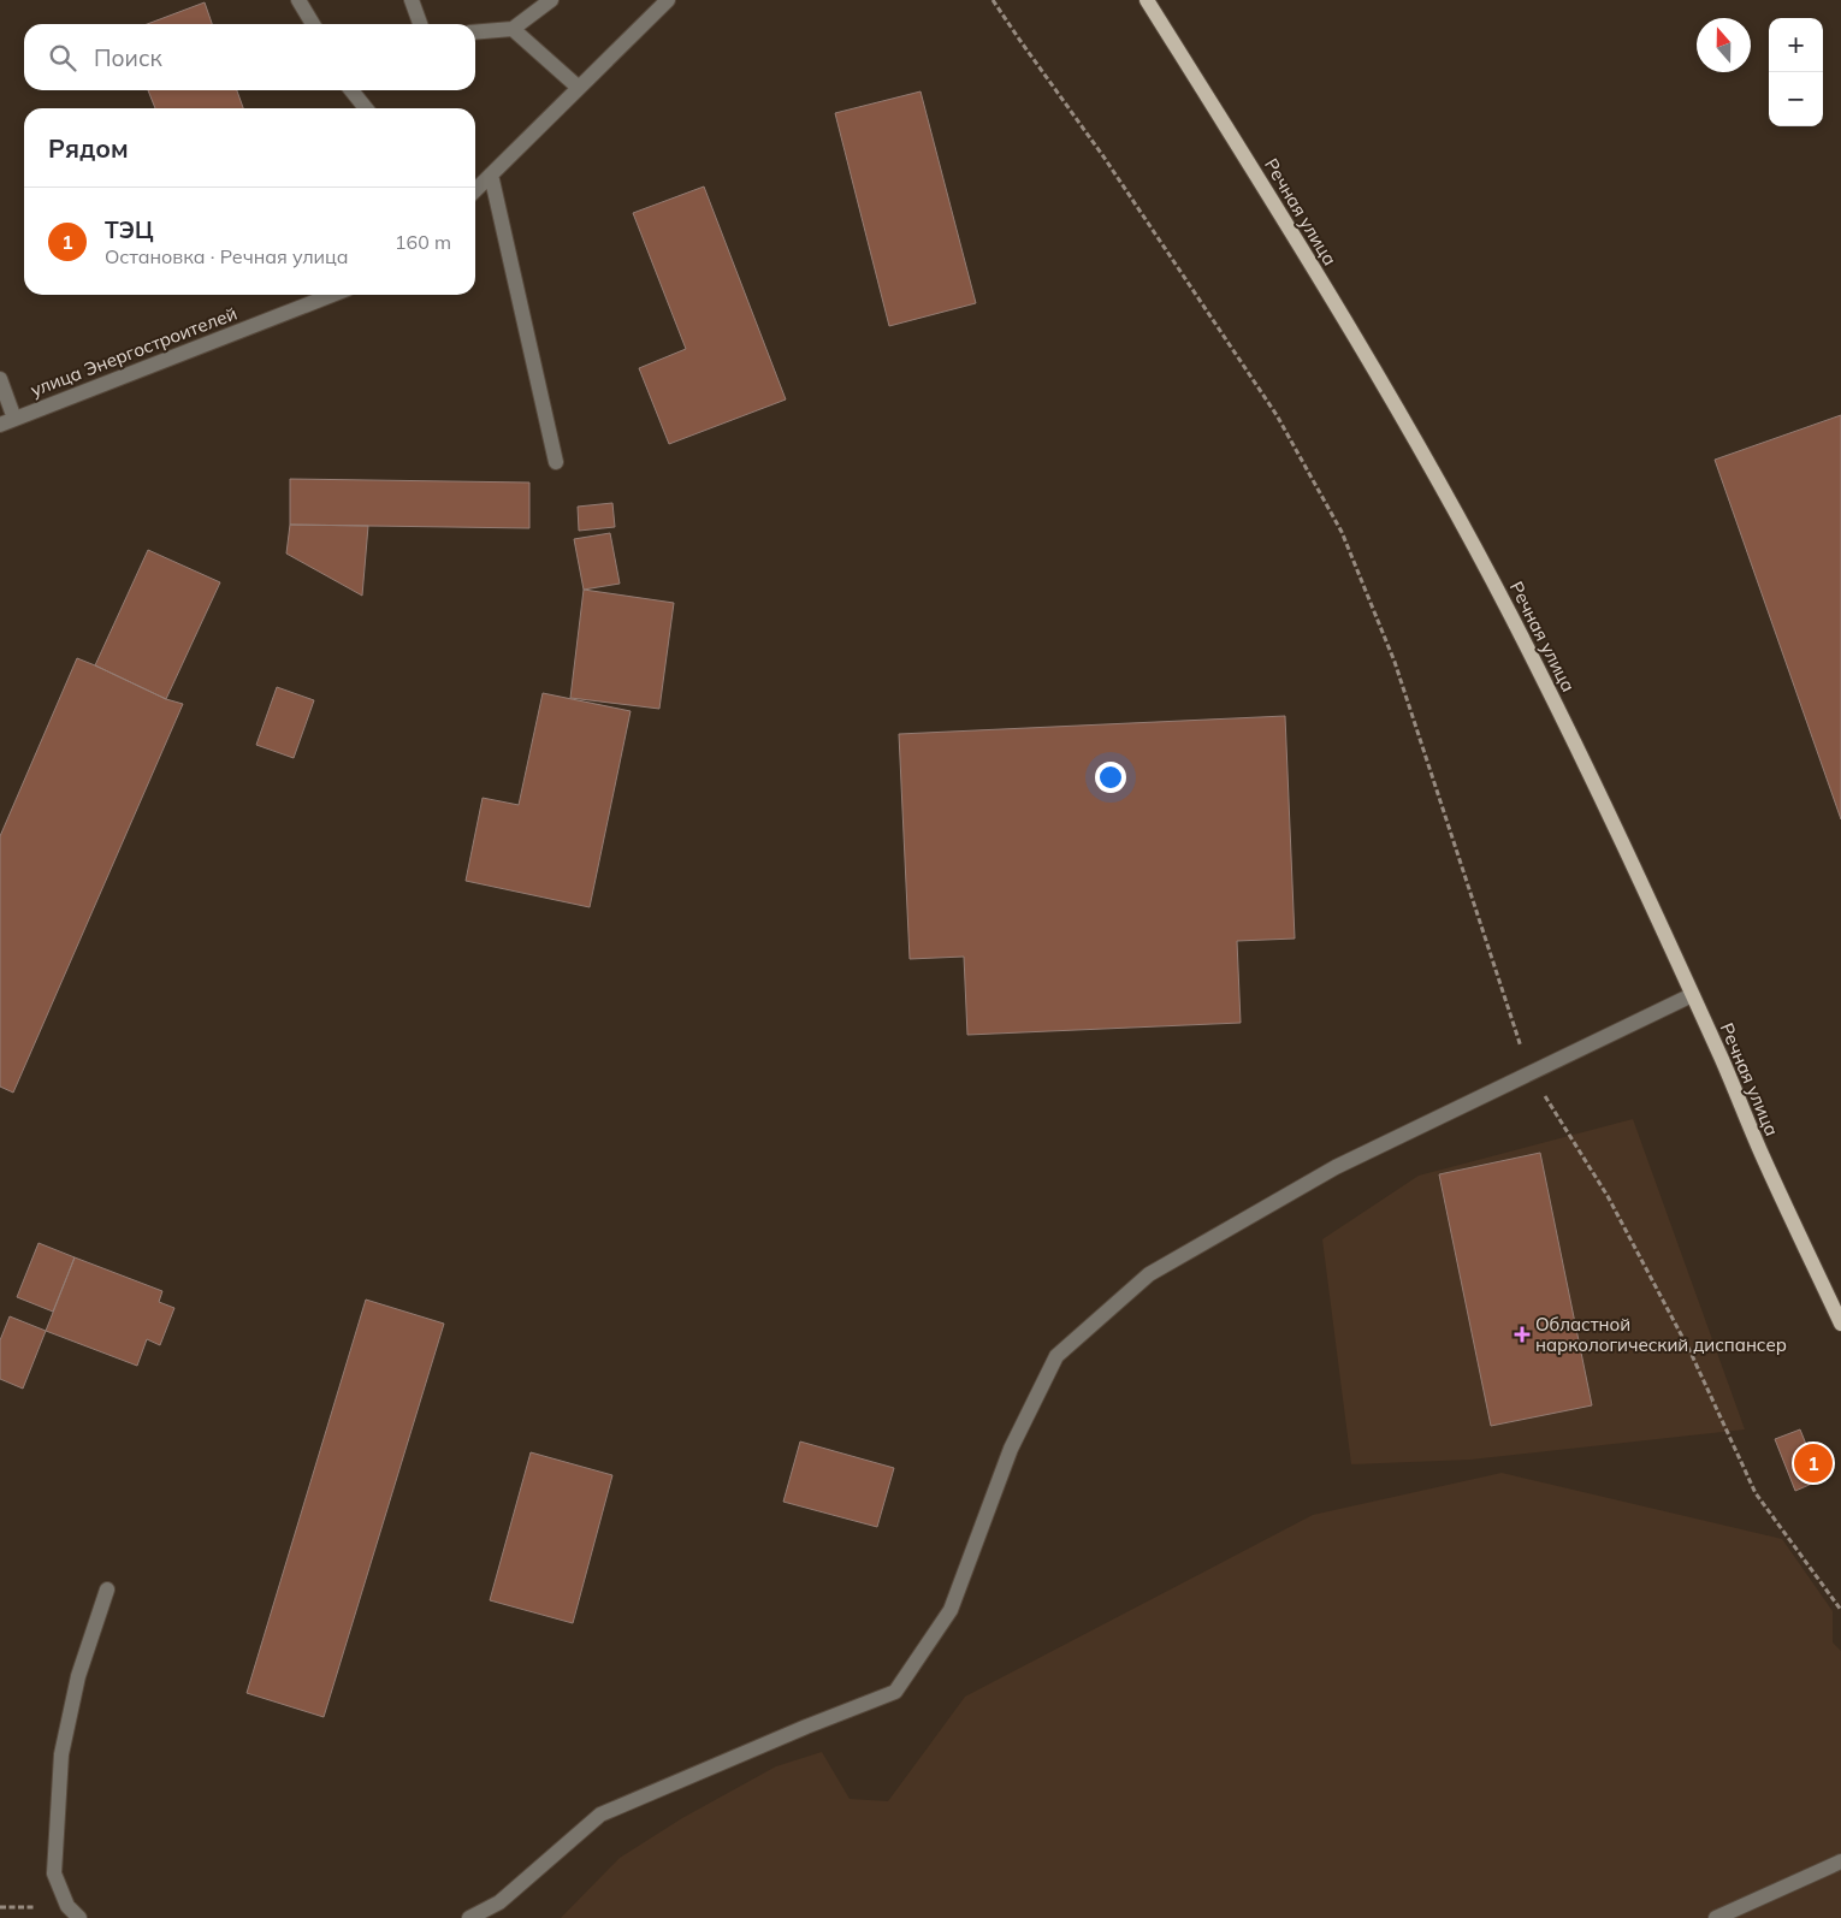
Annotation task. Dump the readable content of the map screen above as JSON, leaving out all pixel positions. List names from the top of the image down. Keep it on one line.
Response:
{"streets":{"main road":["Речная улица"],"street":["улица Энергостроителей"]},"places":{"health":["Областной наркологический диспансер"]},"north":"top","page":{"map_buttons":["+","−"],"search":"Поиск","heading":"Рядом","list":[{"mark":"1","name":"ТЭЦ","note":"Остановка · Речная улица","value":"160 m"}],"pins":"1"}}
